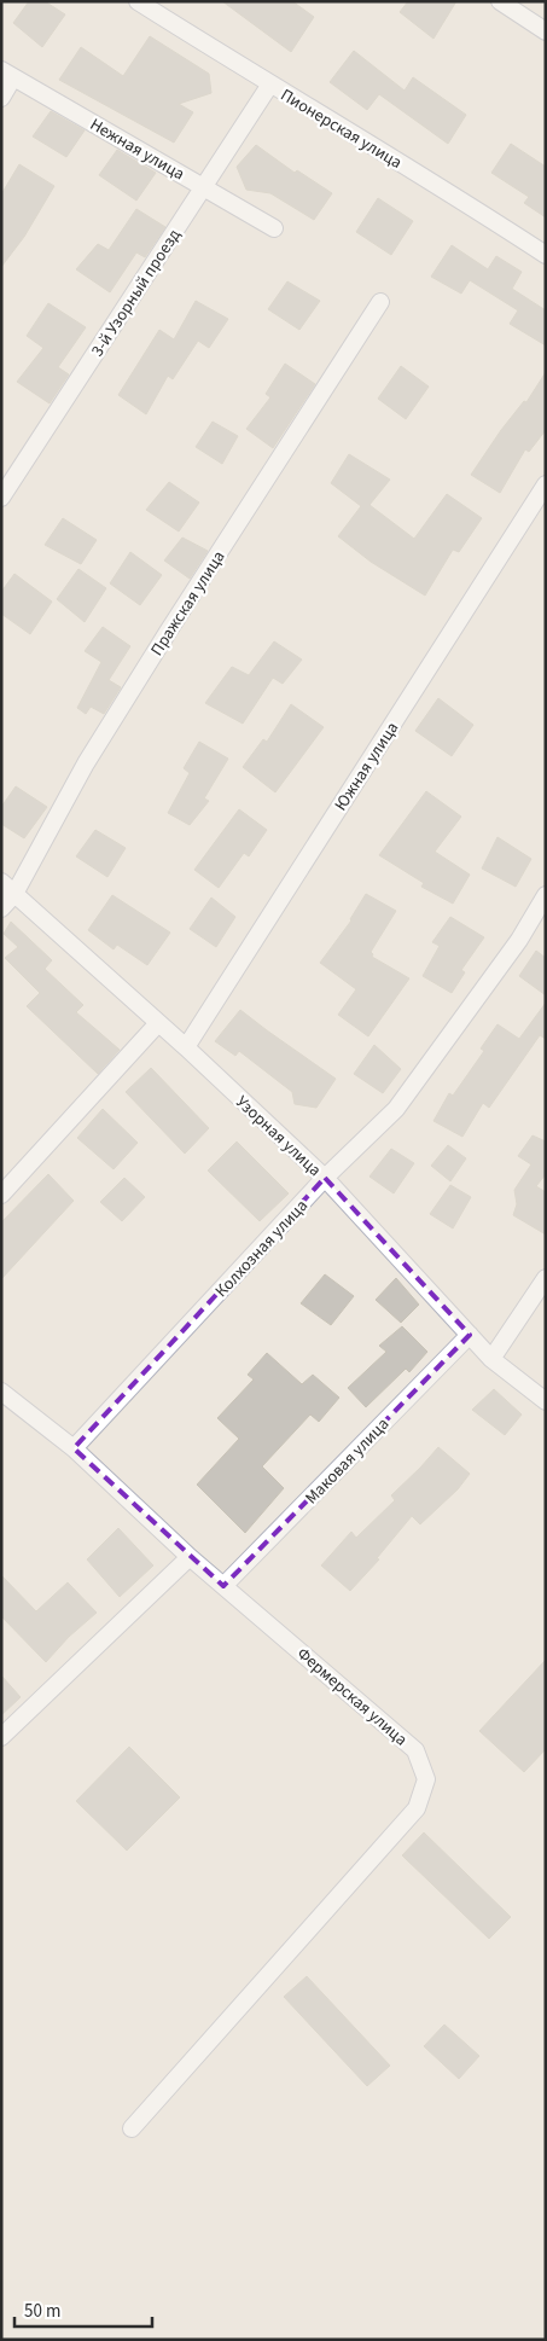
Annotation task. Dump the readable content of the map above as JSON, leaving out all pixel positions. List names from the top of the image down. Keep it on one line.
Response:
{"streets":{"street":["Пионерская улица","Нежная улица","3-й Узорный проезд","Пражская улица","Южная улица","Узорная улица","Колхозная улица","Маковая улица","Фермерская улица"]},"crossings":[["Пионерская улица","3-й Узорный проезд"],["Нежная улица","3-й Узорный проезд"],["Пражская улица","Узорная улица"],["Южная улица","Узорная улица"],["Узорная улица","Колхозная улица"],["Узорная улица","Маковая улица"],["Колхозная улица","Фермерская улица"],["Маковая улица","Фермерская улица"]],"scale_bar":"50 m"}
